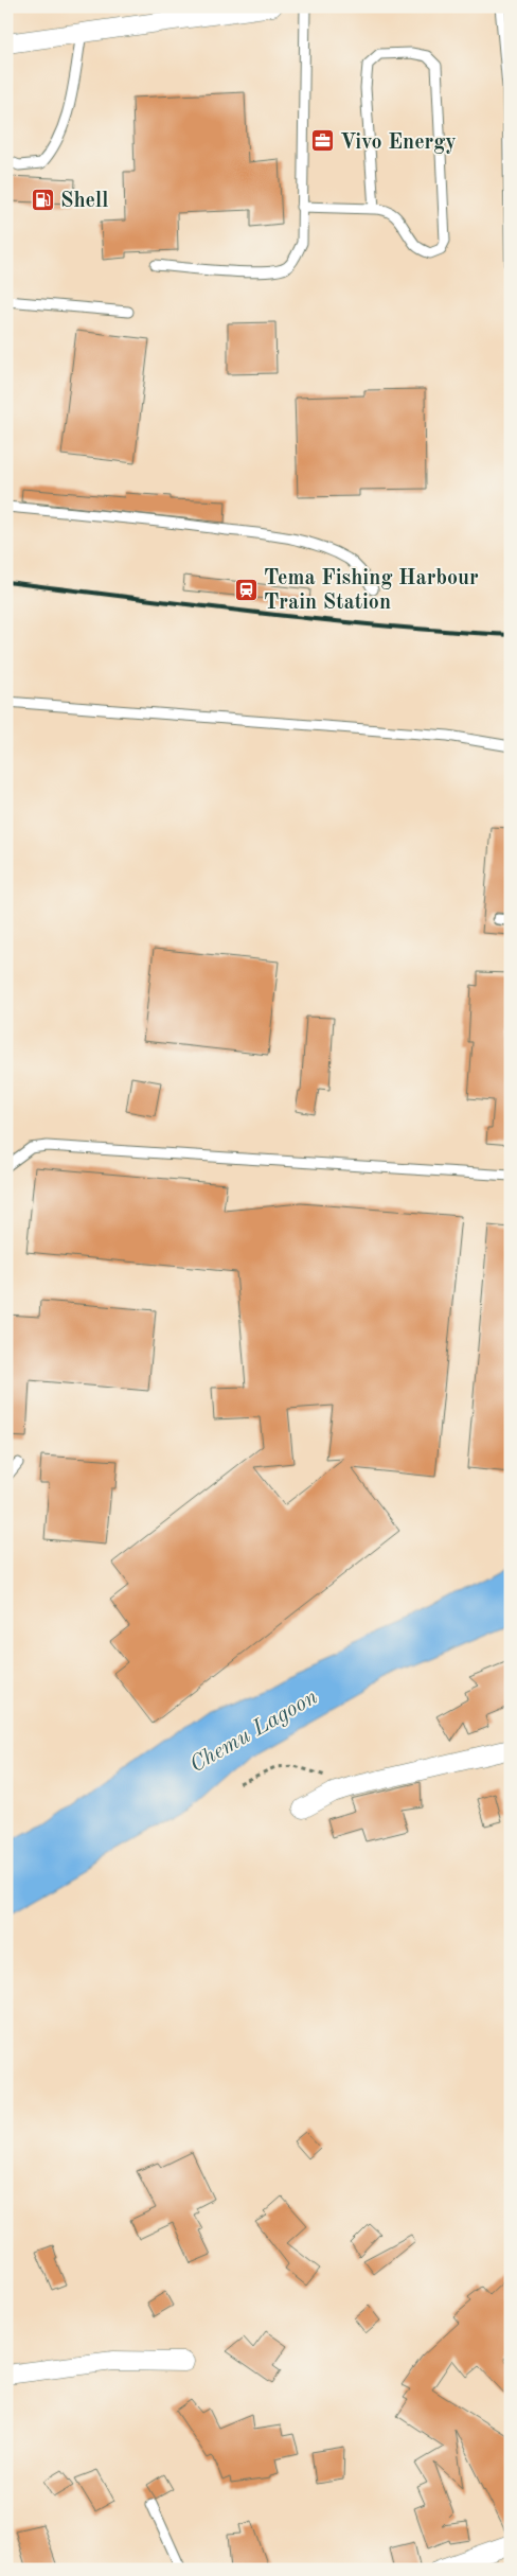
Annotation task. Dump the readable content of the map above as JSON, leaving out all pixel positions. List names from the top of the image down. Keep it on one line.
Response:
{"water":["Chemu Lagoon"],"places":{"office":["Vivo Energy"],"fuel station":["Shell"],"station":["Tema Fishing Harbour Train Station"]}}
